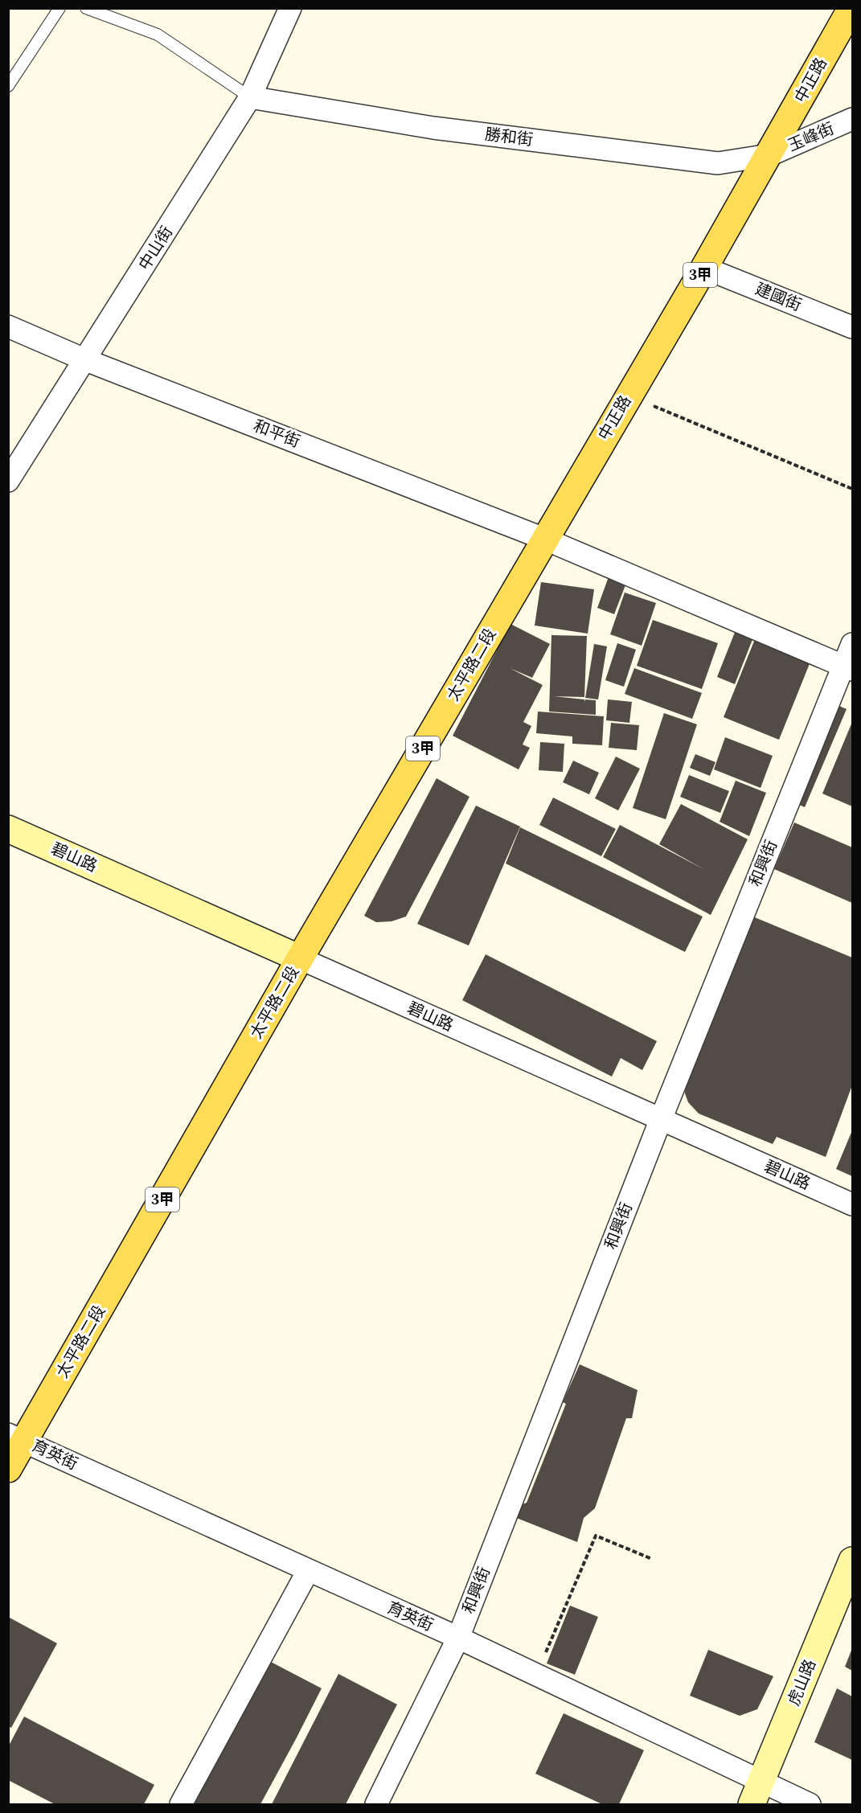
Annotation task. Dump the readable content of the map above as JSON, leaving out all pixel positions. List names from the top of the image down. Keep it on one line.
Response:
{"streets":{"main road":["中正路","3甲","太平路二段","碧山路","虎山路"],"street":["勝和街","玉峰街","中山街","建國街","和平街","和興街","育英街"]},"crossings":[["中正路","勝和街"],["中正路","玉峰街"],["中正路","建國街"],["中正路","和平街"],["中正路","太平路二段"],["勝和街","玉峰街"],["勝和街","中山街"],["中山街","和平街"],["和平街","太平路二段"],["太平路二段","碧山路"],["太平路二段","育英街"],["碧山路","和興街"],["和興街","育英街"],["育英街","虎山路"]]}
